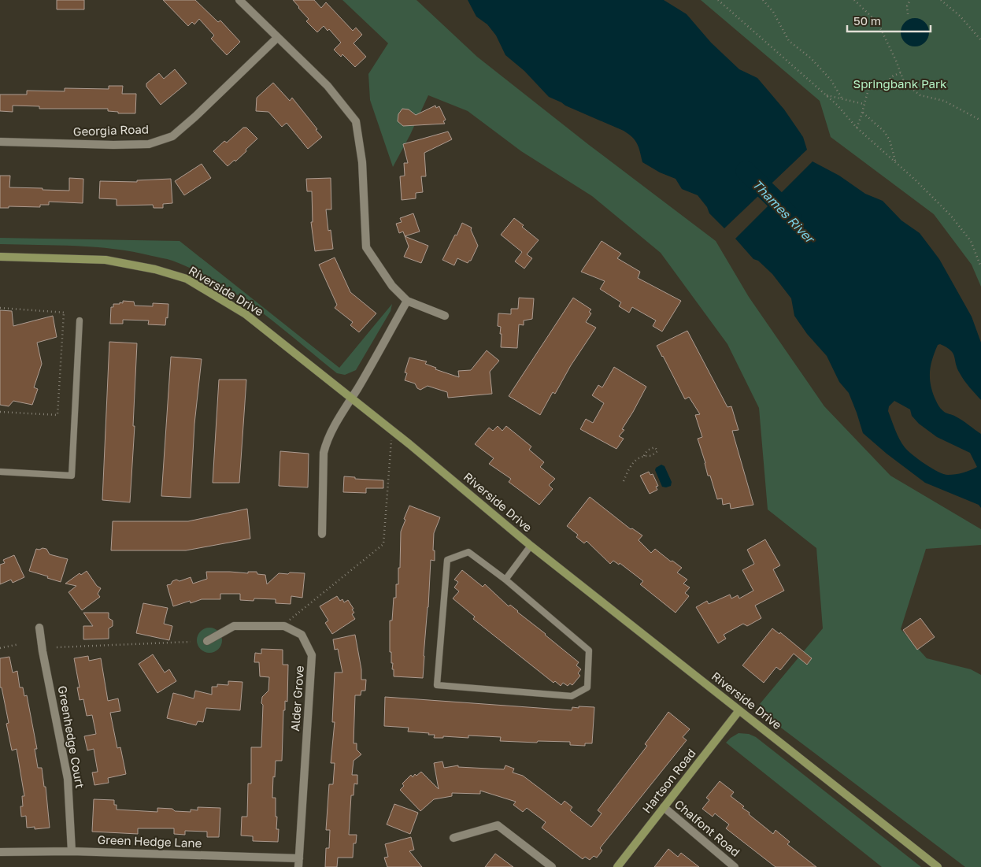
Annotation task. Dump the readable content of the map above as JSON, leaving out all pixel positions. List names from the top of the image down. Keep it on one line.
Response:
{"streets":{"main road":["Riverside Drive","Hartson Road"],"street":["Georgia Road","Alder Grove","Greenhedge Court","Chalfont Road","Green Hedge Lane"]},"crossings":[["Riverside Drive","Hartson Road"],["Alder Grove","Green Hedge Lane"],["Greenhedge Court","Green Hedge Lane"],["Hartson Road","Chalfont Road"]],"water":["Thames River"],"parks":["Springbank Park"],"scale_bar":"50 m"}
